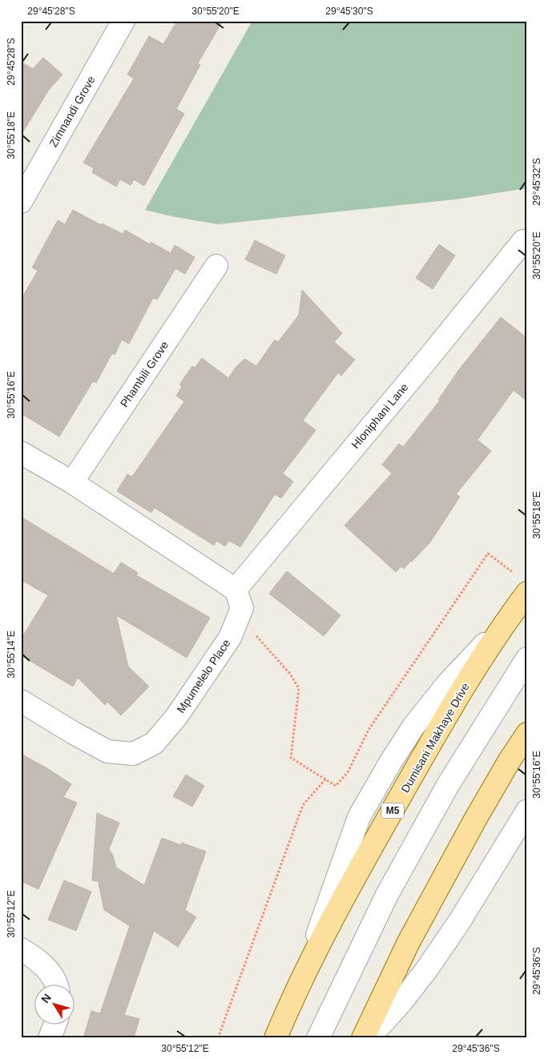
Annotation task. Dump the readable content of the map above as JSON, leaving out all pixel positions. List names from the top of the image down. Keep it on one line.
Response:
{"streets":{"main road":["Dumisani Makhaye Drive","M5"],"street":["Zimnandi Grove","Phambili Grove","Hloniphani Lane","Mpumelelo Place"]},"crossings":[["Hloniphani Lane","Mpumelelo Place"]],"north":"top left","coordinates":["29°45'28\"S","30°55'20\"E","29°45'30\"S","30°55'18\"E","29°45'32\"S","30°55'16\"E","30°55'14\"E","30°55'12\"E","29°45'36\"S"]}
